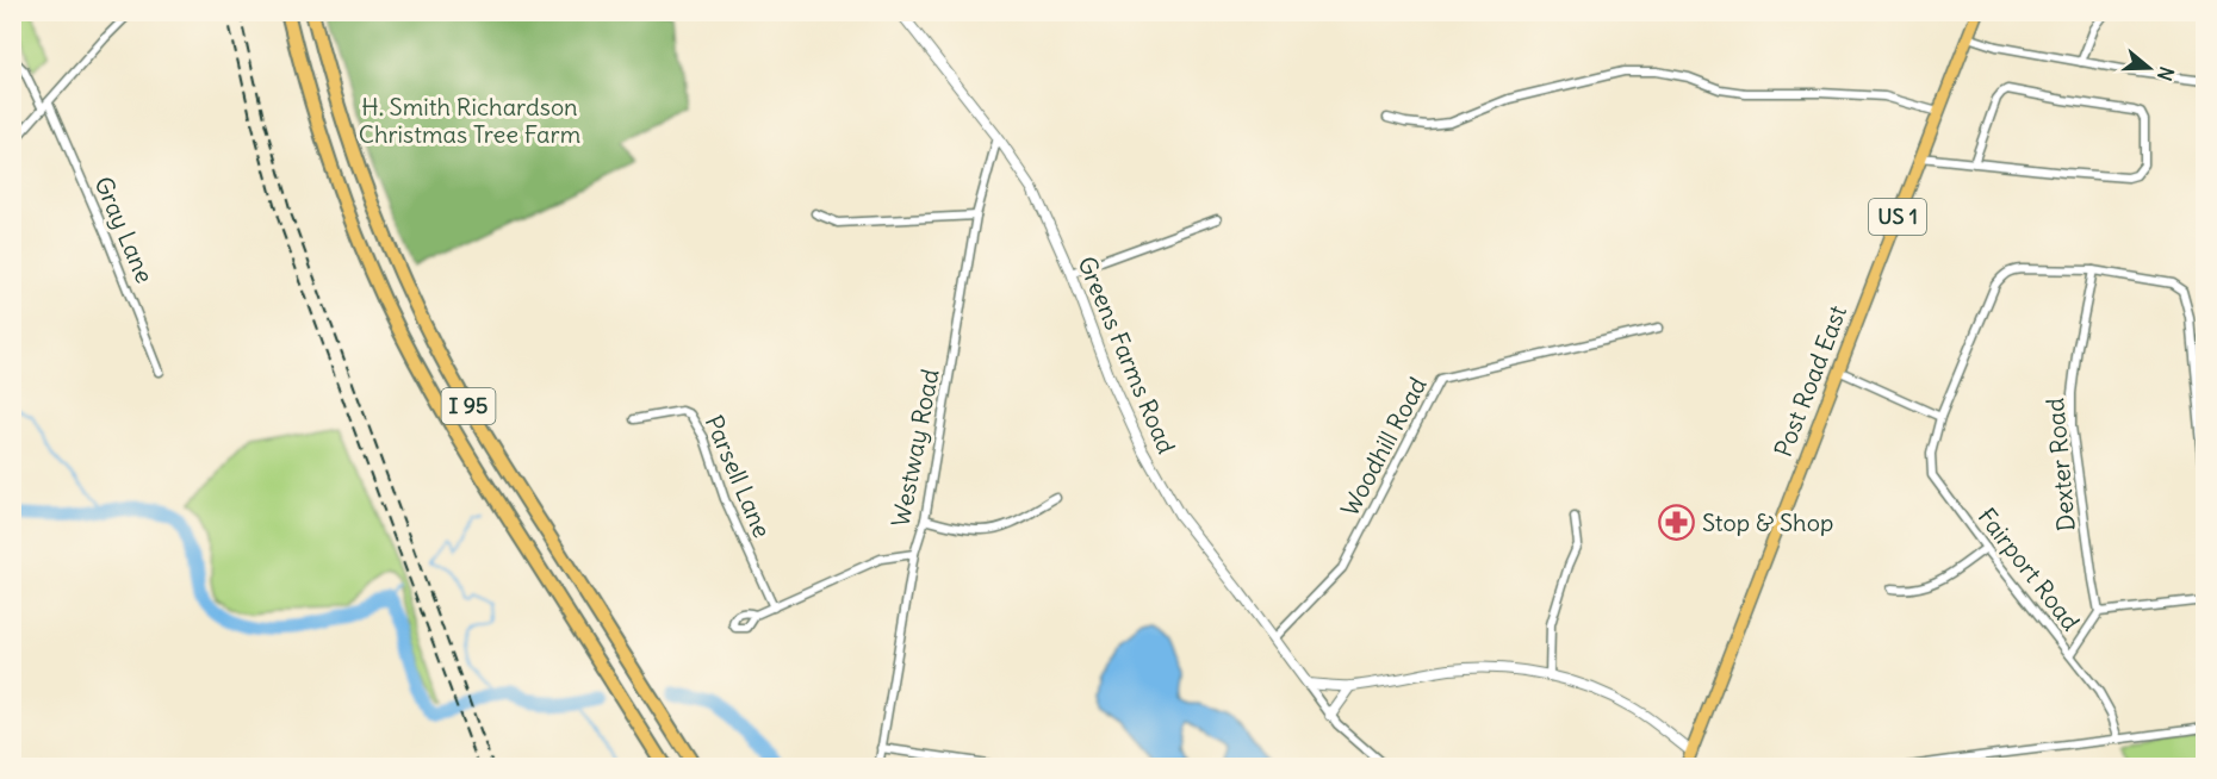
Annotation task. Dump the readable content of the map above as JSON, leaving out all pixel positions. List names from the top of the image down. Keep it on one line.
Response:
{"streets":{"highway":["I 95"],"main road":["US 1","Post Road East"],"street":["Gray Lane","Greens Farms Road","Woodhill Road","Westway Road","Dexter Road","Parsell Lane","Fairport Road"]},"crossings":[["Greens Farms Road","Woodhill Road"],["Greens Farms Road","Westway Road"],["Dexter Road","Fairport Road"]],"parks":["H. Smith Richardson Christmas Tree Farm"],"places":{"pharmacy":["Stop & Shop"]},"north":"right"}
